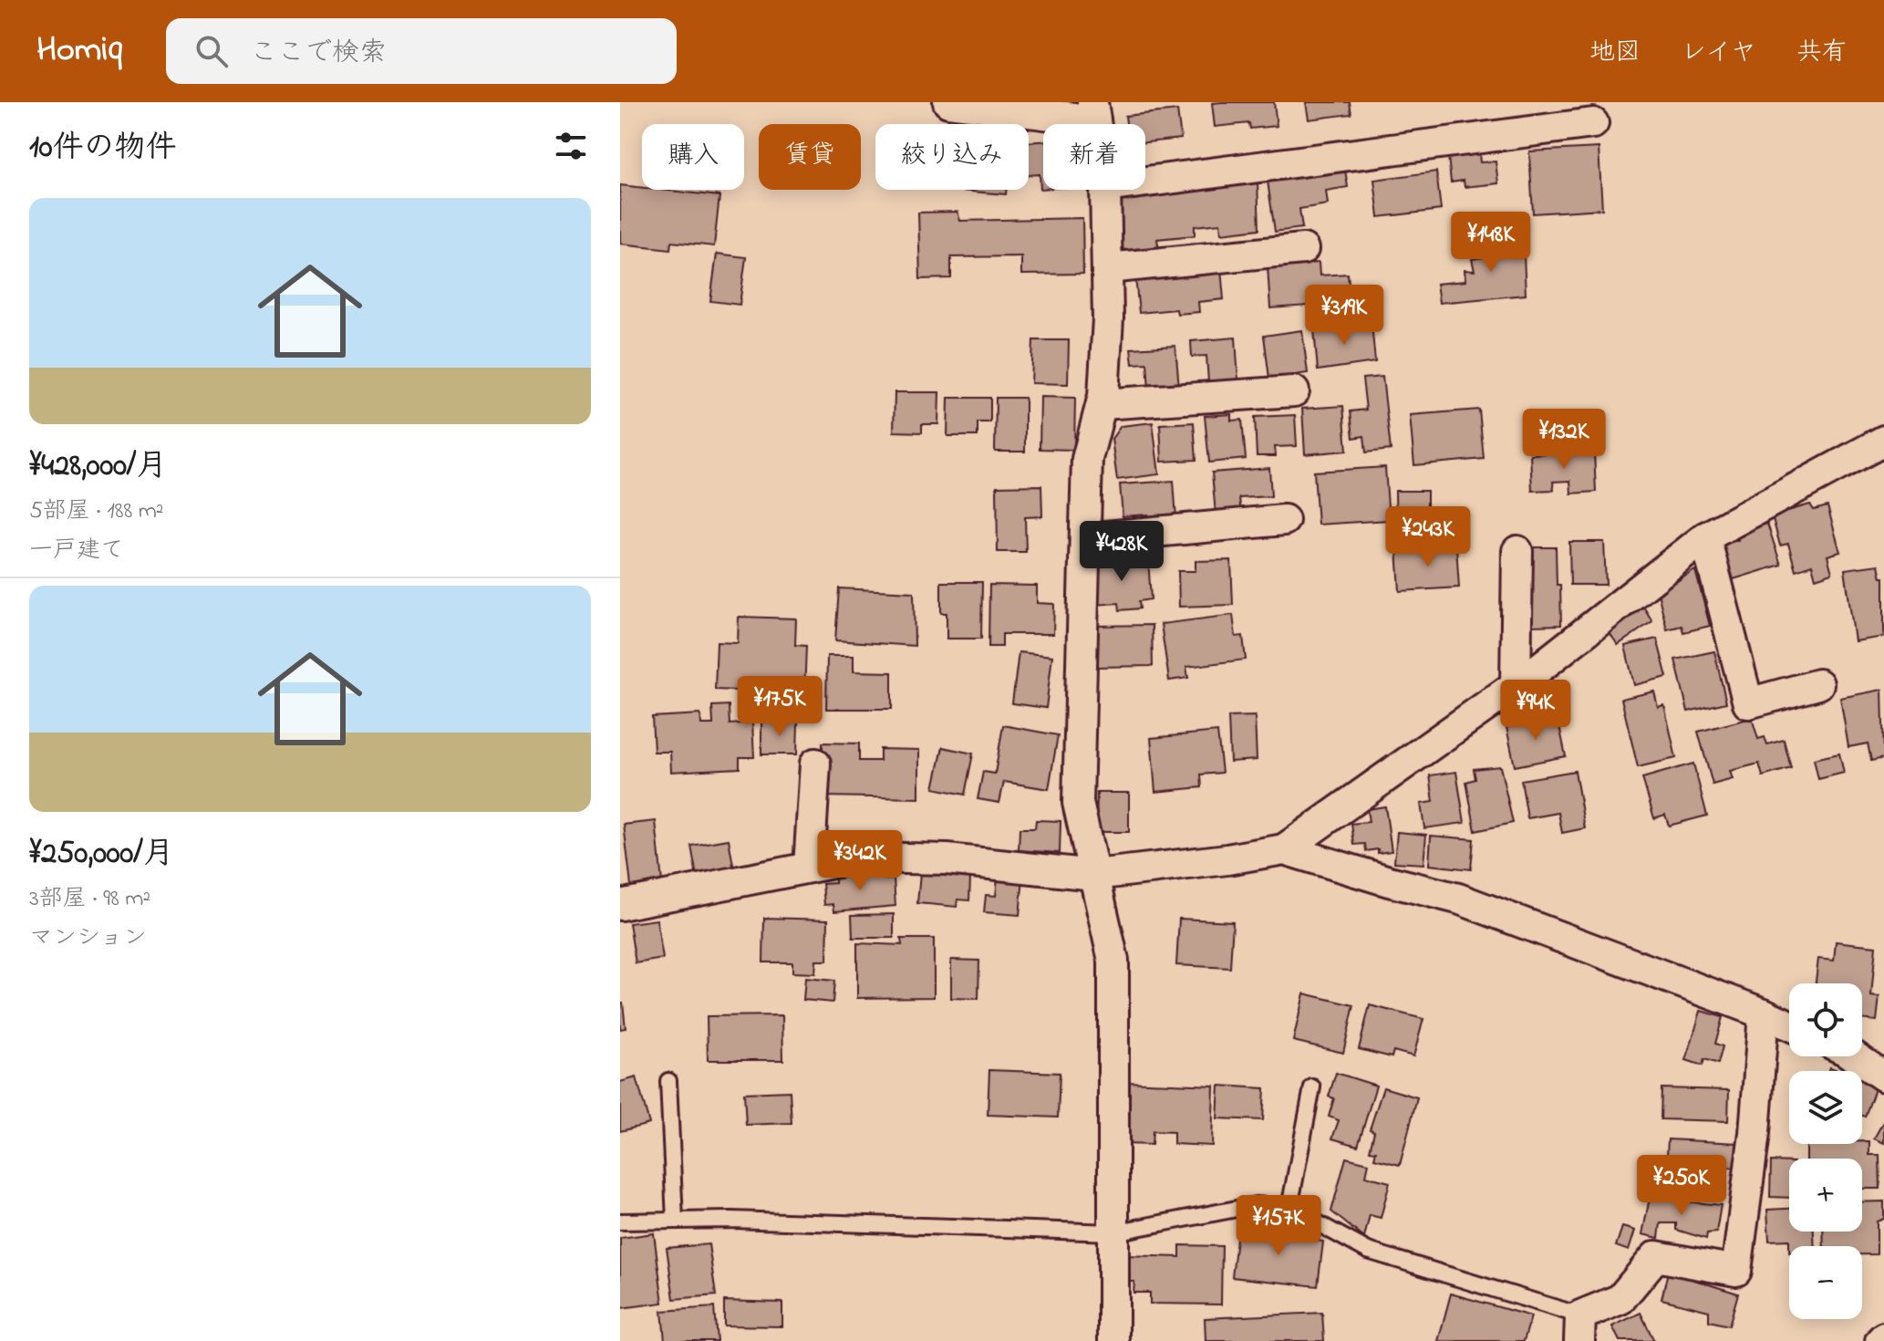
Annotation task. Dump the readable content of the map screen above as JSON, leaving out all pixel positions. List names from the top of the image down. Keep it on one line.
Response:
{"page":{"header":"Homiq","search":"ここで検索","nav":["地図","レイヤ","共有"],"heading":"10件の物件","chip":["購入","賃貸","絞り込み","新着"],"list":[{"name":"¥428,000/月","note":"5部屋 · 188 m² · 一戸建て"},{"name":"¥250,000/月","note":"3部屋 · 98 m² · マンション"}],"price":["¥148K","¥319K","¥132K","¥243K","¥428K","¥175K","¥94K","¥342K","¥250K","¥157K"],"map_buttons":["+","−"]}}
